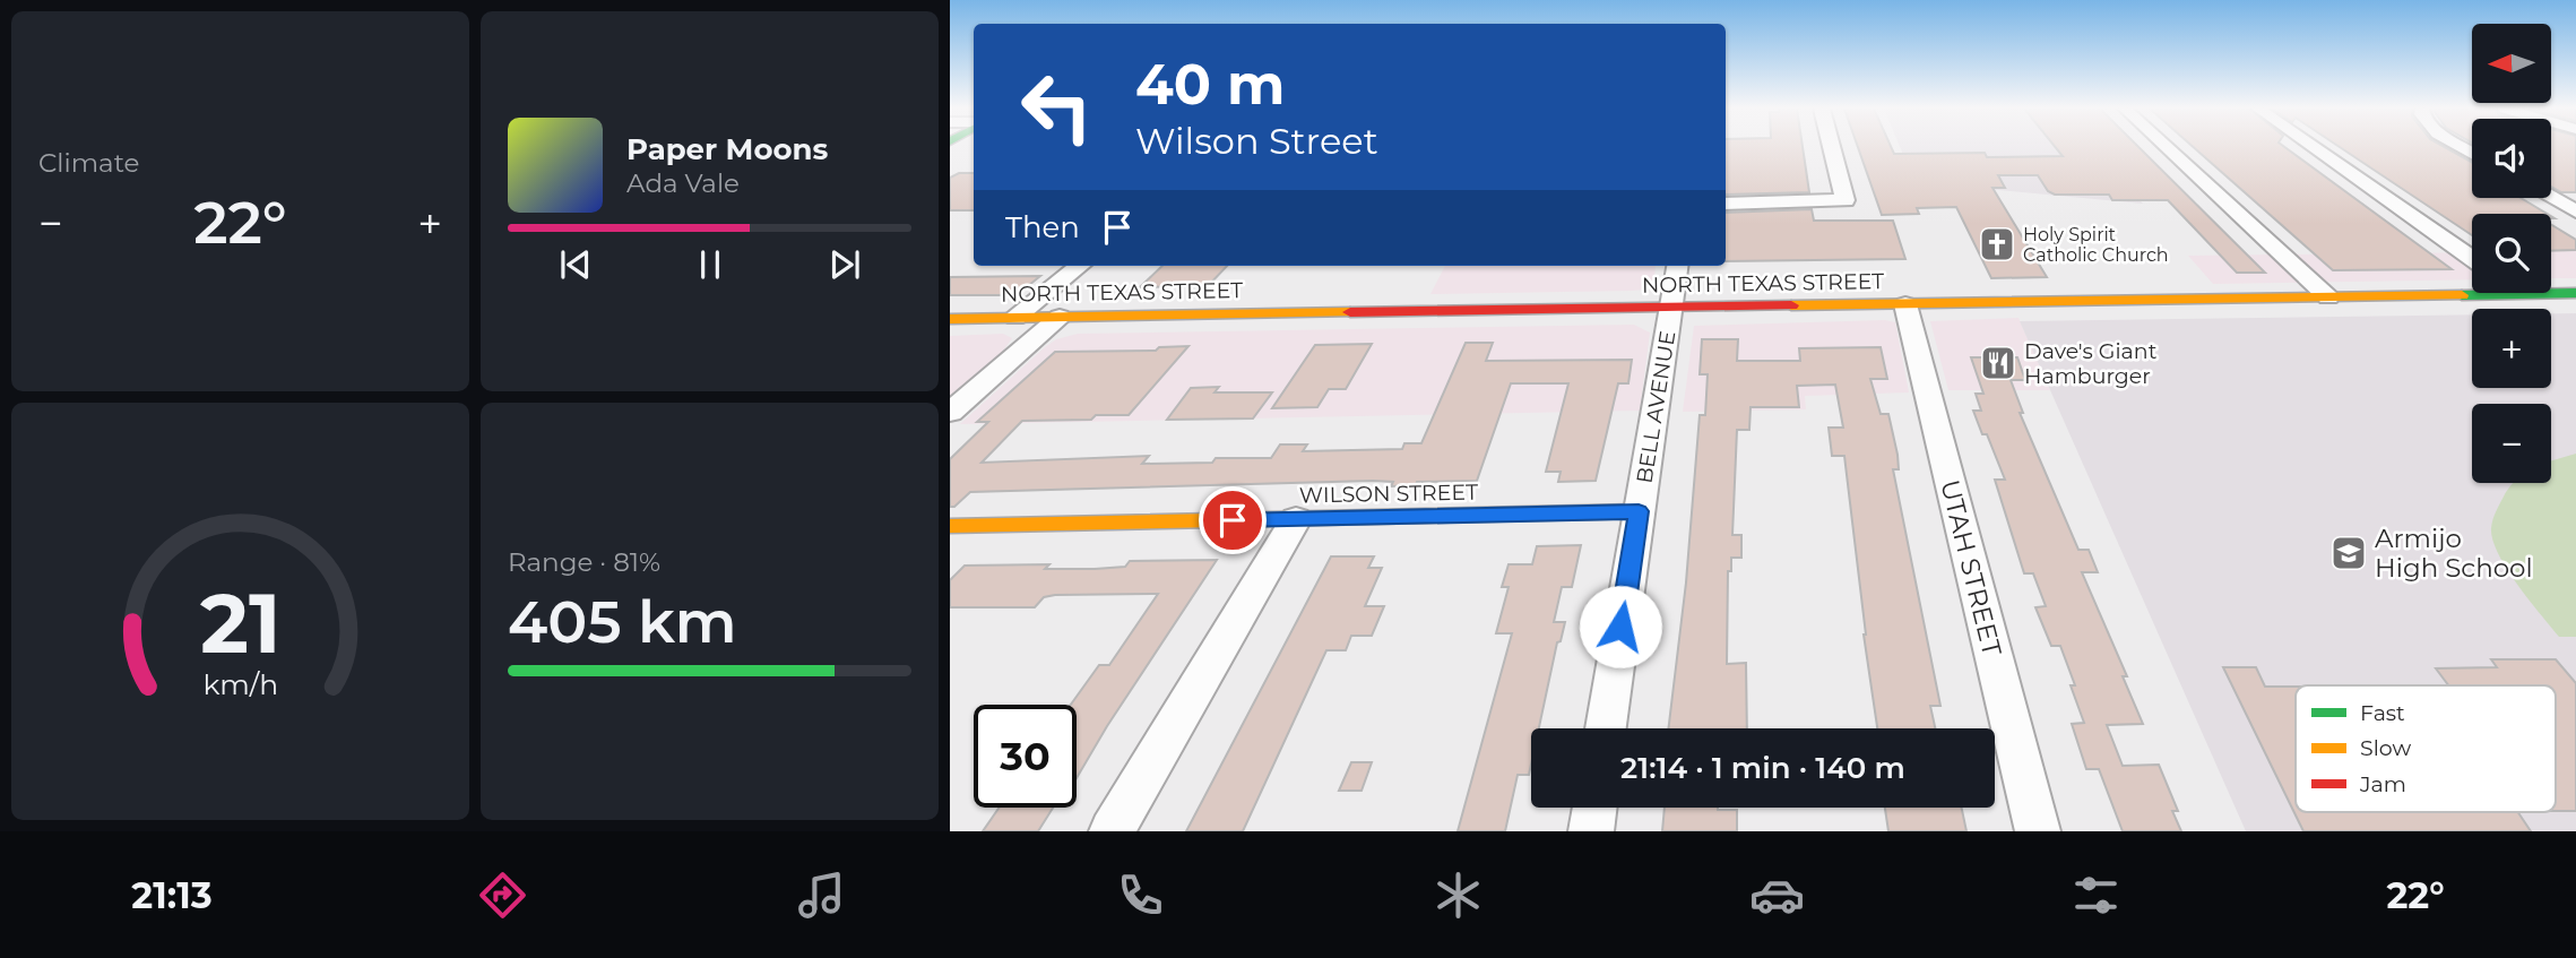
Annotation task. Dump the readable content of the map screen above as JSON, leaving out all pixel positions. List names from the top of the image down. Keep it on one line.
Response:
{"streets":{"main road":["NORTH TEXAS STREET","WILSON STREET"],"street":["BELL AVENUE","UTAH STREET"]},"crossings":[["NORTH TEXAS STREET","BELL AVENUE"],["NORTH TEXAS STREET","UTAH STREET"],["BELL AVENUE","WILSON STREET"]],"places":{"church":["Holy Spirit Catholic Church"],"restaurant":["Dave's Giant Hamburger"],"school or university":["Armijo High School"]},"legend":["Fast","Slow","Jam"],"north":"left","page":{"tile":["Climate",["Range · 81%","405 km"]],"map_buttons":["+","−"],"turn":["40 m","Wilson Street"],"song":["Paper Moons","Ada Vale"],"heat":["−","22°","+"],"then":"Then","limit":"30","trip":"21:14 · 1 min · 140 m","tabs":["21:13","22°"],"gauge":["21","km/h"]}}
